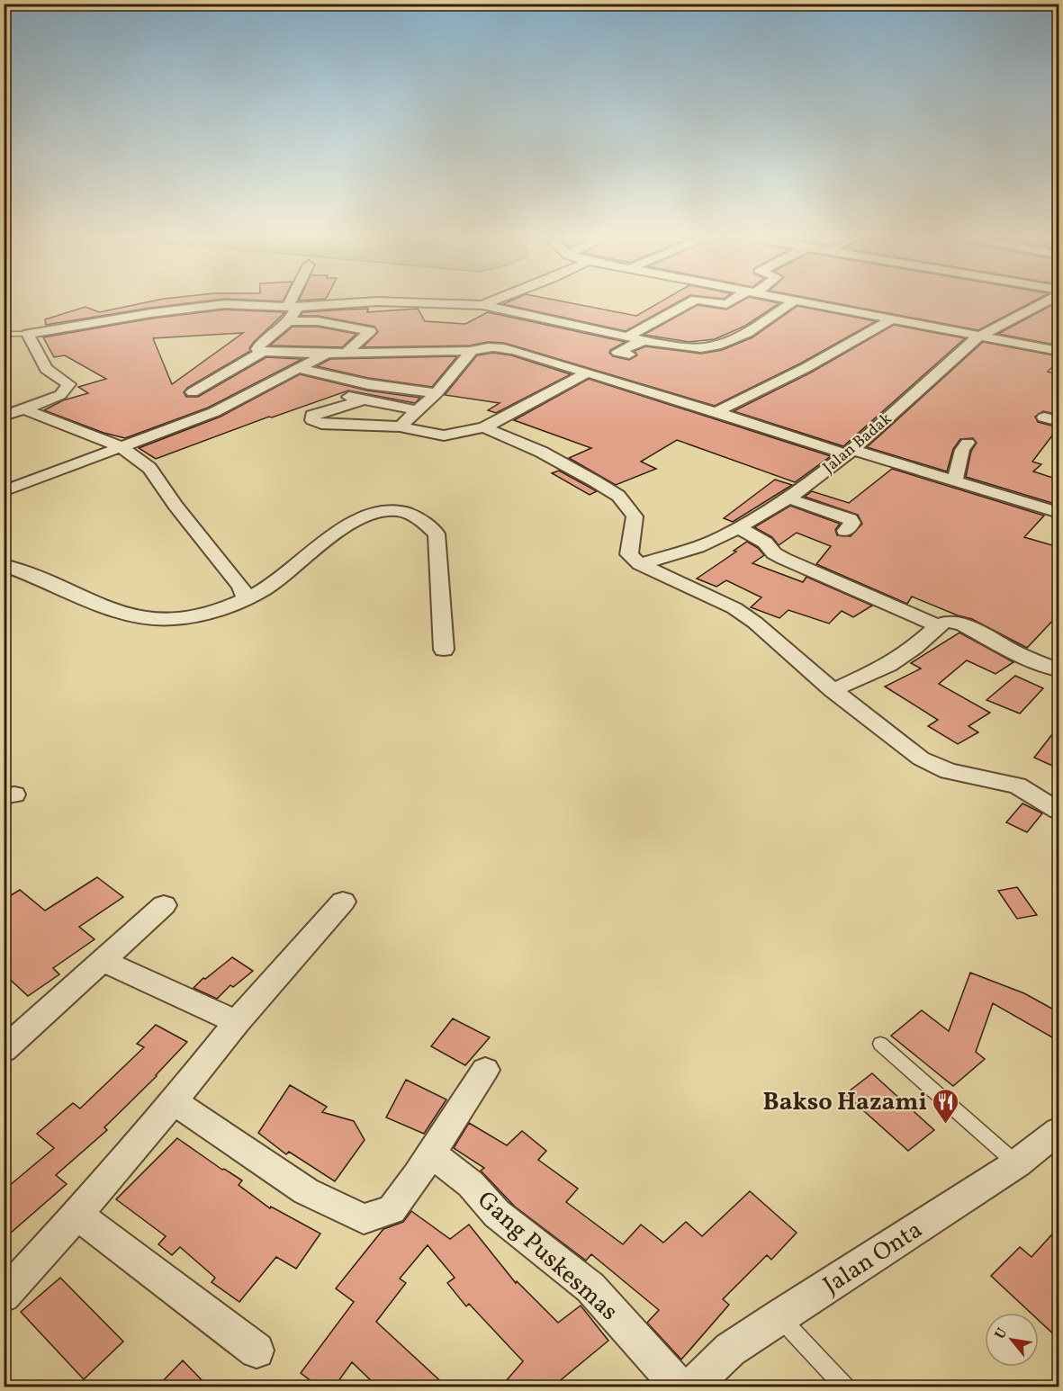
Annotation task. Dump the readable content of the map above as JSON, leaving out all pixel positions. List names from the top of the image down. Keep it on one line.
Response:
{"streets":{"street":["Jalan Badak","Gang Puskesmas","Jalan Onta"]},"places":{"restaurant":["Bakso Hazami"]},"north":"top left"}
